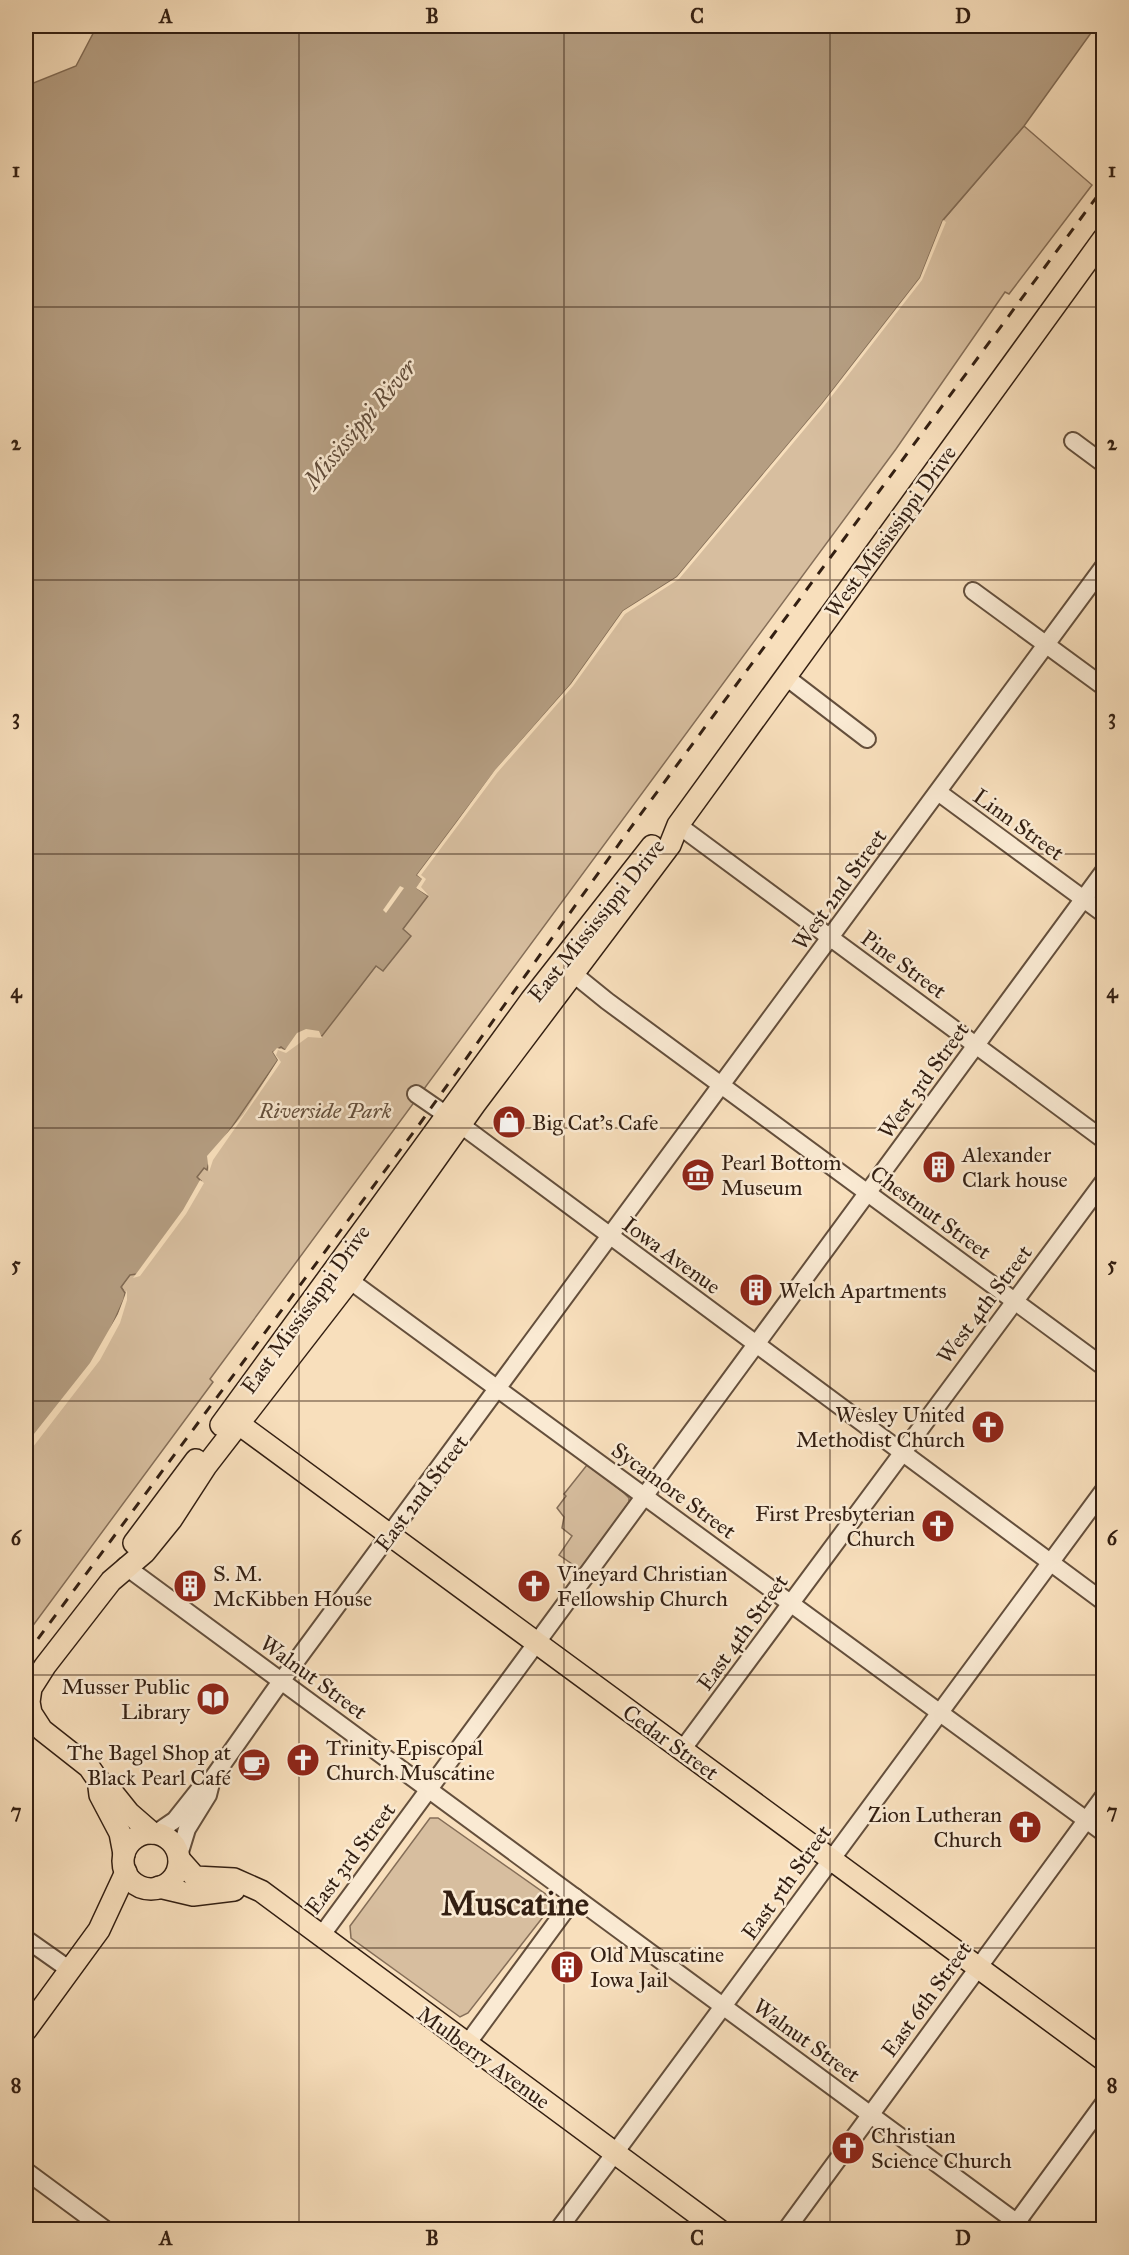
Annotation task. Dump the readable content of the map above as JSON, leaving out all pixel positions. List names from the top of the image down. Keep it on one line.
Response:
{"streets":{"main road":["West Mississippi Drive","East Mississippi Drive","Cedar Street","Mulberry Avenue"],"street":["Linn Street","West 2nd Street","Pine Street","West 3rd Street","Chestnut Street","Iowa Avenue","West 4th Street","Sycamore Street","East 2nd Street","East 4th Street","Walnut Street","East 3rd Street","East 5th Street","East 6th Street"]},"crossings":[["West Mississippi Drive","East Mississippi Drive"],["West Mississippi Drive","Pine Street"],["Linn Street","West 2nd Street"],["Linn Street","West 3rd Street"],["West 2nd Street","Pine Street"],["West 2nd Street","Chestnut Street"],["West 2nd Street","Iowa Avenue"],["West 2nd Street","East 2nd Street"],["East Mississippi Drive","Pine Street"],["East Mississippi Drive","Chestnut Street"],["East Mississippi Drive","Iowa Avenue"],["East Mississippi Drive","Sycamore Street"],["East Mississippi Drive","Walnut Street"],["East Mississippi Drive","Cedar Street"],["Pine Street","West 3rd Street"],["West 3rd Street","Chestnut Street"],["West 3rd Street","Iowa Avenue"],["West 3rd Street","East 3rd Street"],["Chestnut Street","West 4th Street"],["Iowa Avenue","West 4th Street"],["Iowa Avenue","East 2nd Street"],["Iowa Avenue","East 4th Street"],["Iowa Avenue","East 3rd Street"],["Iowa Avenue","East 5th Street"],["West 4th Street","East 4th Street"],["Sycamore Street","East 2nd Street"],["Sycamore Street","East 4th Street"],["Sycamore Street","East 3rd Street"],["Sycamore Street","East 5th Street"],["Sycamore Street","East 6th Street"],["East 2nd Street","Walnut Street"],["East 2nd Street","Cedar Street"],["East 2nd Street","Mulberry Avenue"],["East 4th Street","Cedar Street"],["Walnut Street","East 3rd Street"],["Walnut Street","East 5th Street"],["Walnut Street","East 6th Street"],["Cedar Street","East 3rd Street"],["Cedar Street","East 5th Street"],["Cedar Street","East 6th Street"],["East 3rd Street","Mulberry Avenue"],["East 5th Street","Mulberry Avenue"]],"districts":["Muscatine"],"water":["Mississippi River"],"parks":["Riverside Park"],"places":{"shop":["Big Cat's Cafe"],"building":["Alexander Clark house","Welch Apartments","S. M. McKibben House","Old Muscatine Iowa Jail"],"museum":["Pearl Bottom Museum"],"church":["Wesley United Methodist Church","First Presbyterian Church","Vineyard Christian Fellowship Church","Trinity Episcopal Church Muscatine","Zion Lutheran Church","Christian Science Church"],"library":["Musser Public Library"],"cafe":["The Bagel Shop at Black Pearl Café"]},"grid":{"columns":["A","B","C","D"],"rows":["1","2","3","4","5","6","7","8"]}}
